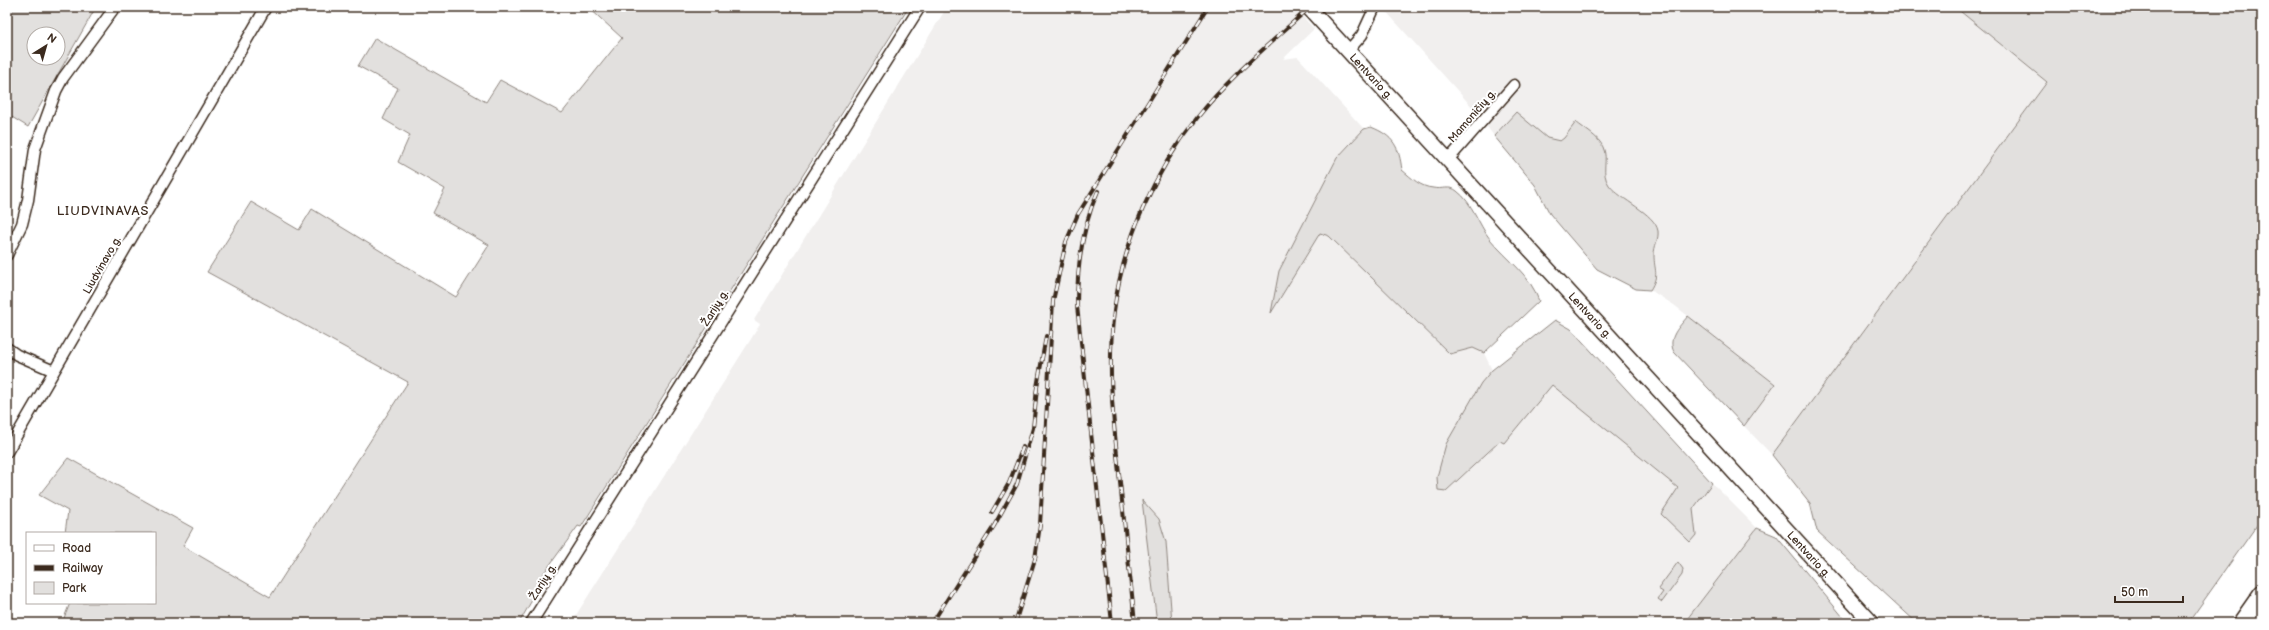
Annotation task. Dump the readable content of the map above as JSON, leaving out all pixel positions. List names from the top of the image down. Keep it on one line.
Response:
{"streets":{"main road":["Lentvario g."],"street":["Mamoničių g.","Liudvinavo g.","Žarijų g."]},"crossings":[["Lentvario g.","Mamoničių g."]],"districts":["LIUDVINAVAS"],"legend":["Road","Railway","Park"],"scale_bar":"50 m","north":"top right"}
